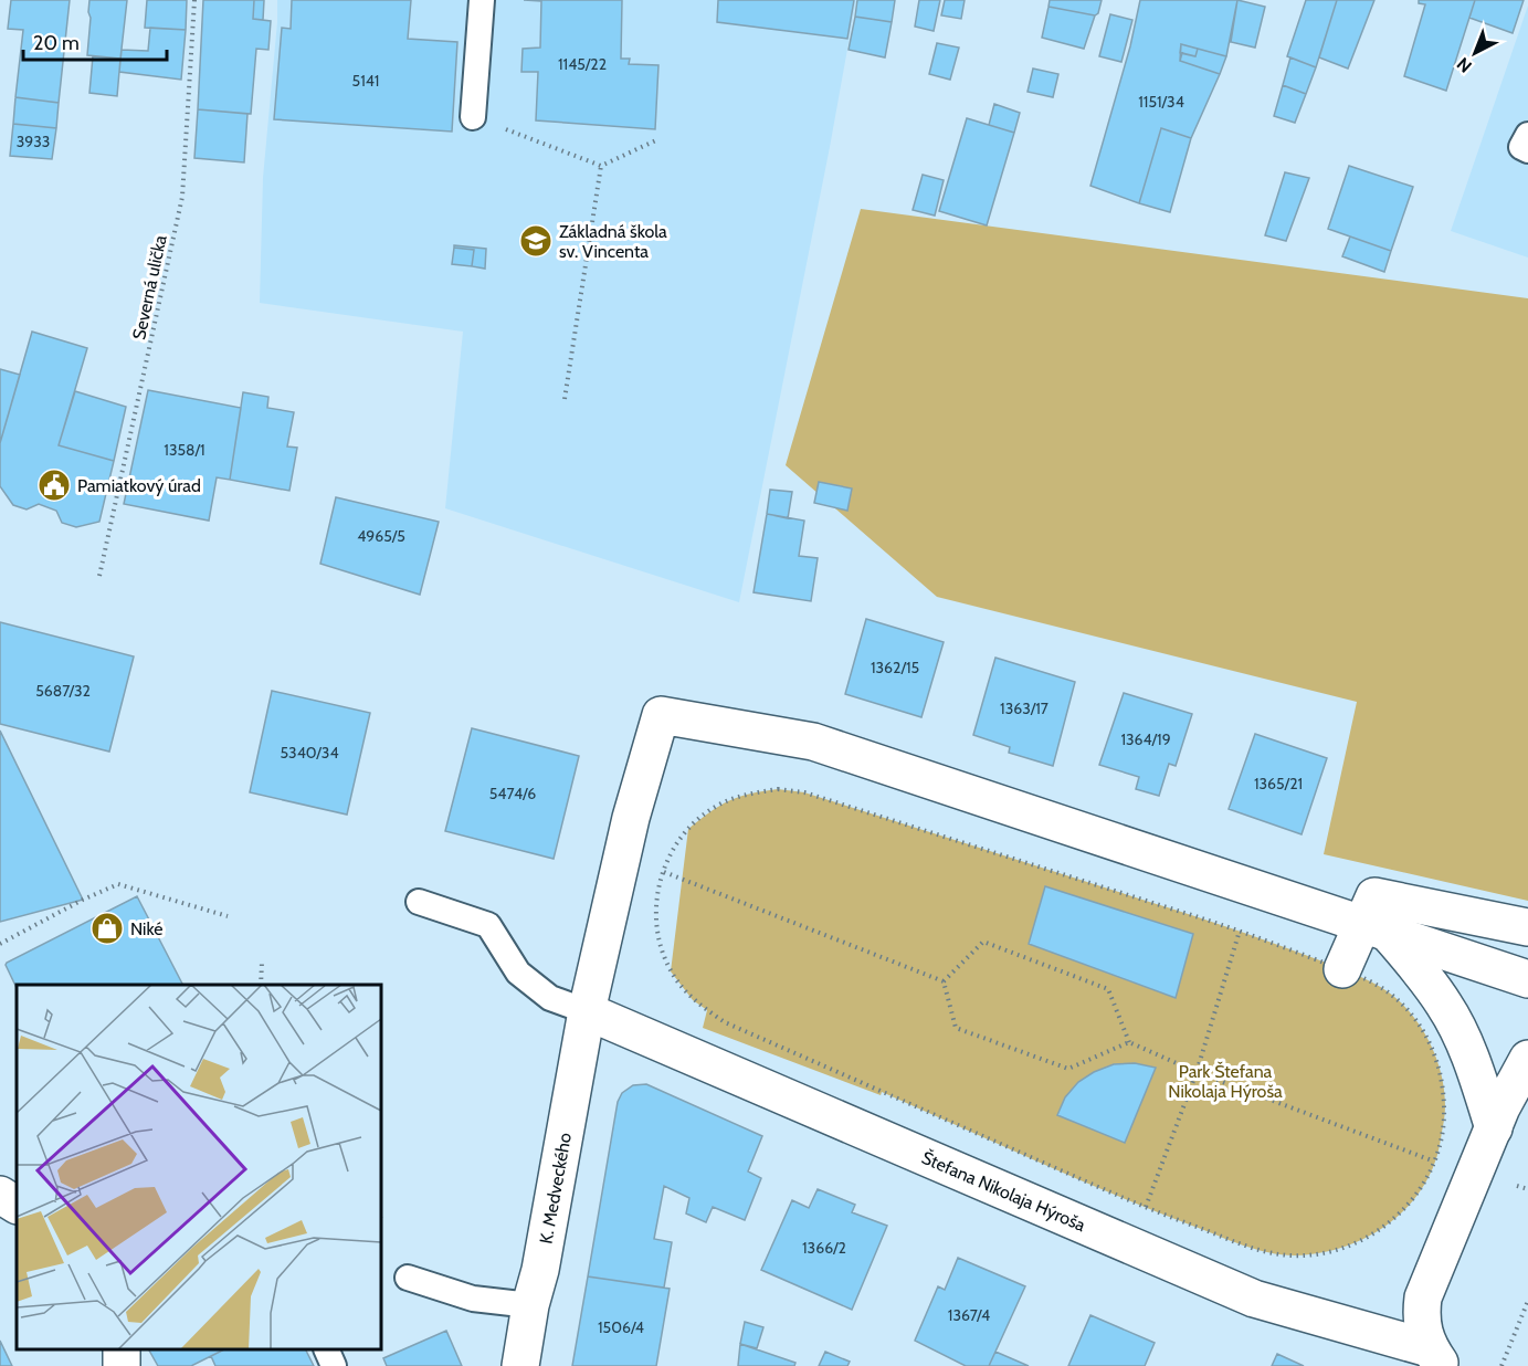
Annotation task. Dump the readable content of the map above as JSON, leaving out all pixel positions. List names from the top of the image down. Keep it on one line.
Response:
{"streets":{"street":["K. Medveckého","Štefana Nikolaja Hýroša"],"path":["Severná ulička"]},"crossings":[["K. Medveckého","Štefana Nikolaja Hýroša"]],"parks":["Park Štefana Nikolaja Hýroša"],"places":{"school or university":["Základná škola sv. Vincenta"],"public building":["Pamiatkový úrad"],"shop":["Niké"]},"house_numbers":["1145/22","5141","1151/34","3933","1358/1","4965/5","1362/15","5687/32","1363/17","1364/19","5340/34","1365/21","5474/6","1366/2","1367/4","1506/4"],"scale_bar":"20 m","north":"bottom left"}
